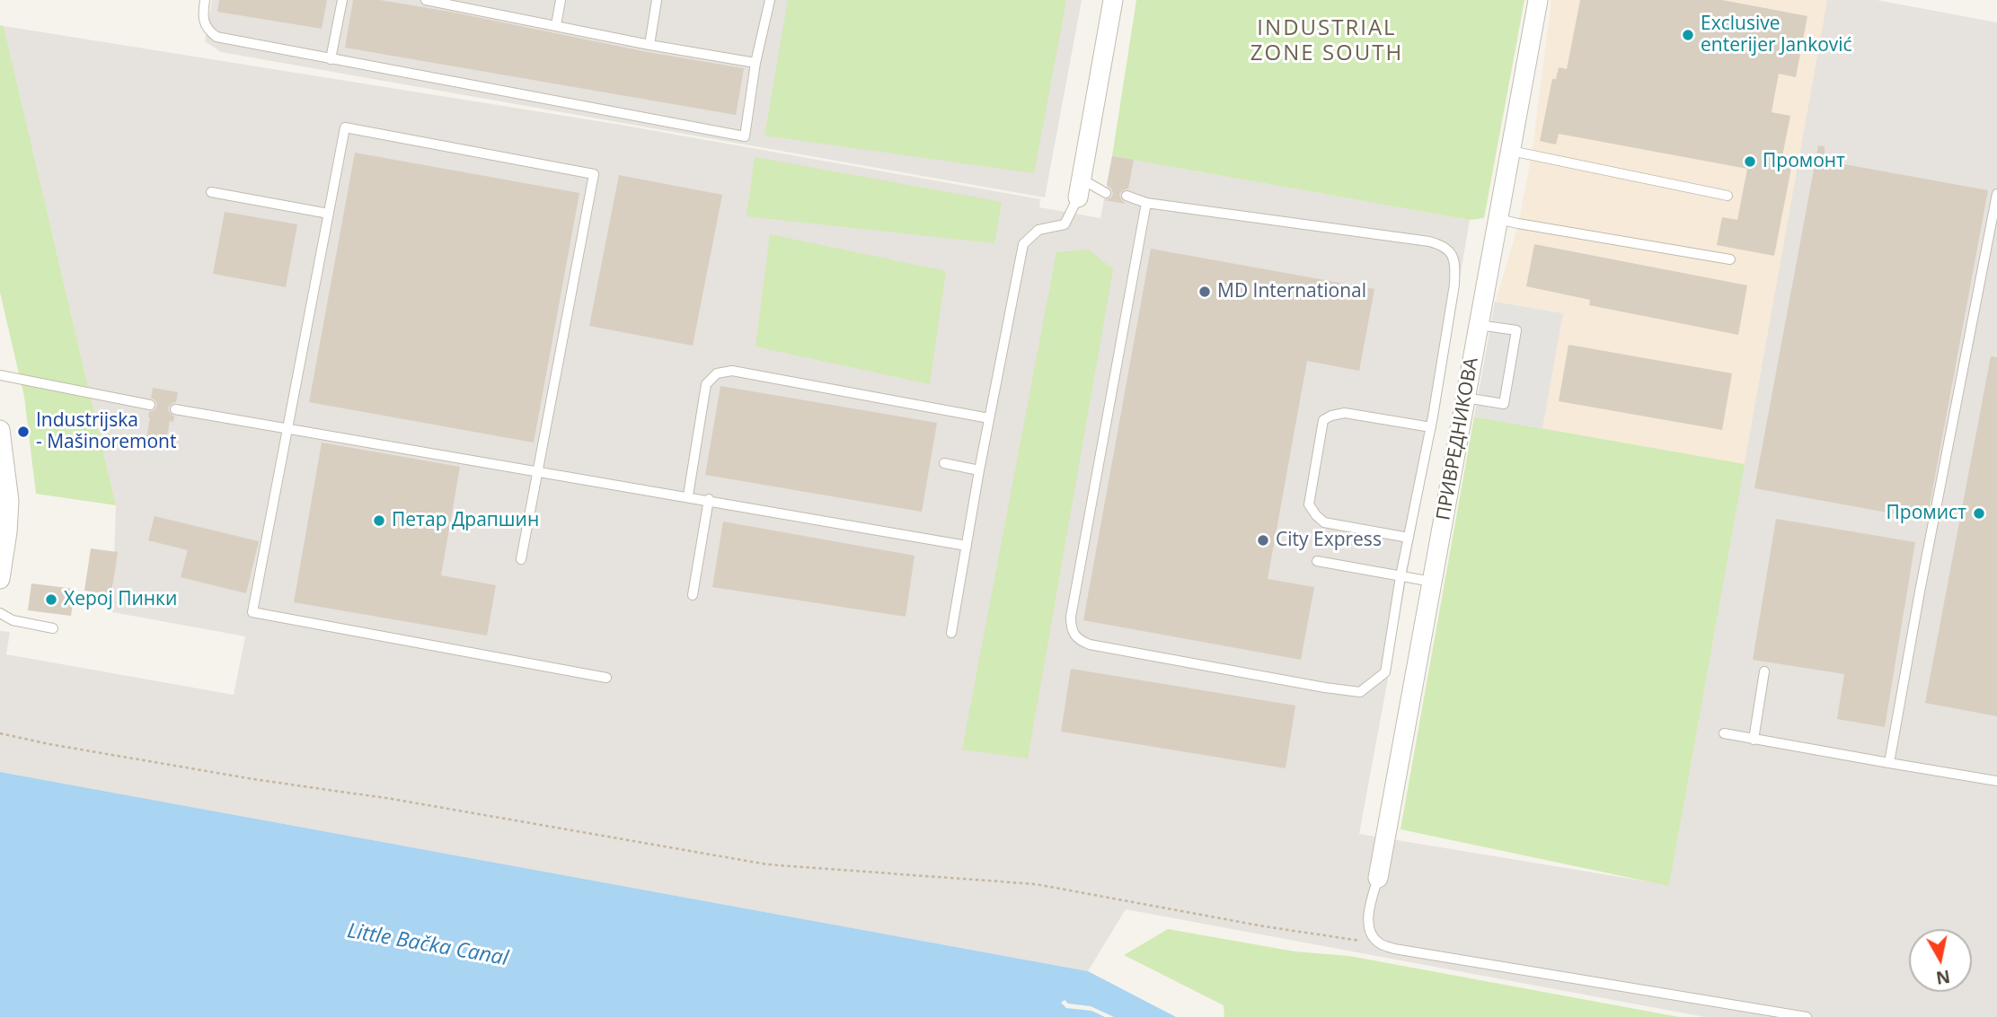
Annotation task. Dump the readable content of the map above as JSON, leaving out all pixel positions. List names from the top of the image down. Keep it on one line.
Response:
{"streets":{"street":["ПРИВРЕДНИКОВА"]},"districts":["INDUSTRIAL ZONE SOUTH"],"water":["Little Bačka Canal"],"places":["Exclusive enterijer Janković","Промонт","MD International","Industrijska - Mašinoremont","Промист","Петар Драпшин","City Express","Херој Пинки"],"north":"bottom"}
